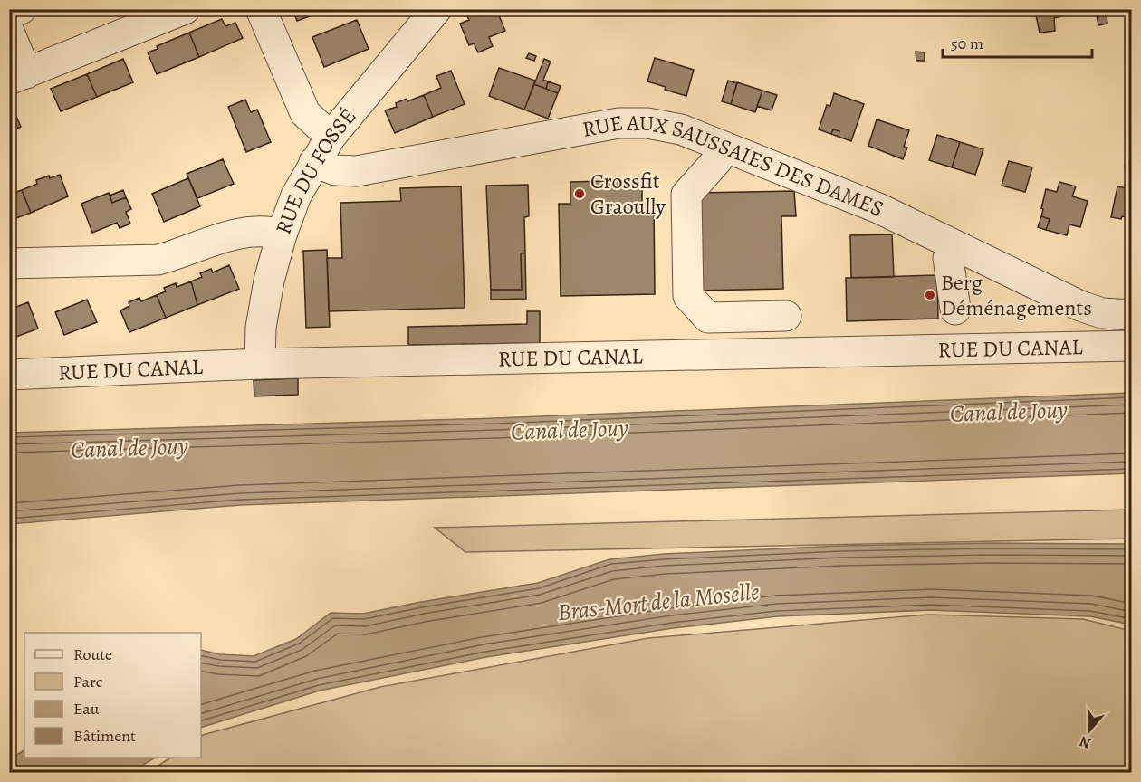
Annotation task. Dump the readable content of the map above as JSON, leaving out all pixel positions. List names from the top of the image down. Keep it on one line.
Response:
{"streets":{"street":["RUE AUX SAUSSAIES DES DAMES","RUE DU FOSSÉ","RUE DU CANAL"]},"crossings":[["RUE AUX SAUSSAIES DES DAMES","RUE DU FOSSÉ"],["RUE DU FOSSÉ","RUE DU CANAL"]],"water":["Canal de Jouy","Bras-Mort de la Moselle"],"places":["Crossfit Graoully","Berg Déménagements"],"legend":["Route","Parc","Eau","Bâtiment"],"scale_bar":"50 m","north":"bottom"}
